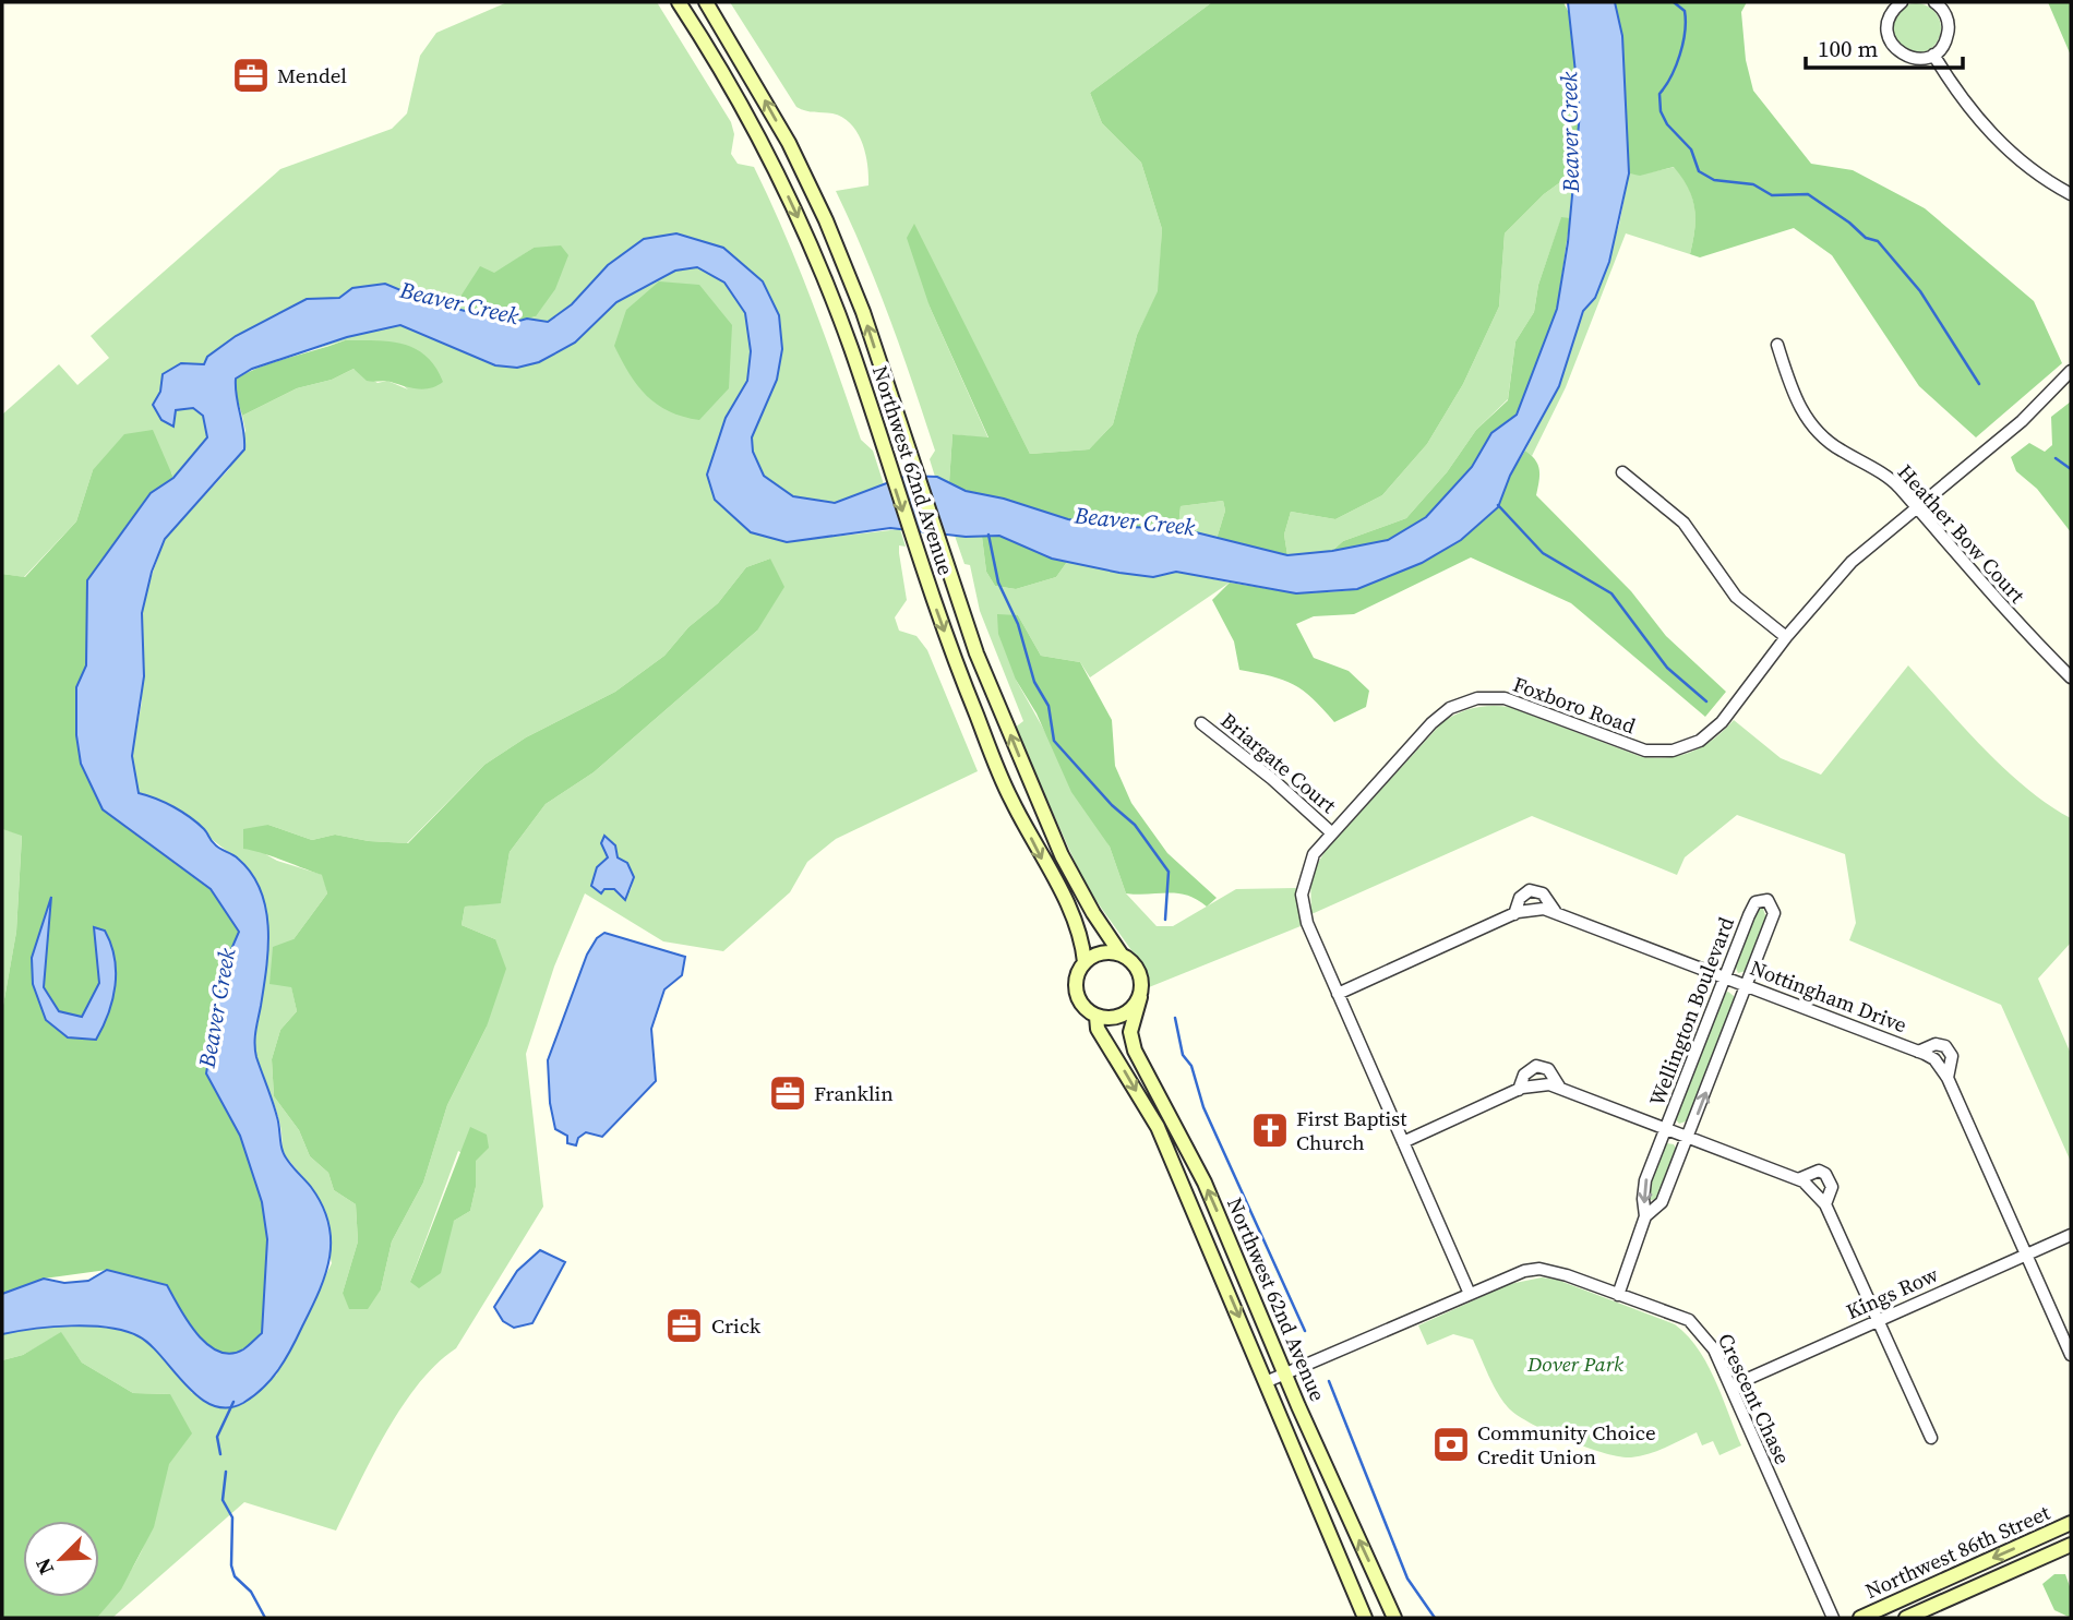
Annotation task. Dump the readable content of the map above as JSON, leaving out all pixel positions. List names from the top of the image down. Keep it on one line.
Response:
{"streets":{"street":["Northwest 62nd Avenue","Heather Bow Court","Foxboro Road","Briargate Court","Nottingham Drive","Wellington Boulevard","Kings Row","Crescent Chase","Northwest 86th Street"]},"crossings":[["Northwest 62nd Avenue","Crescent Chase"],["Heather Bow Court","Foxboro Road"],["Foxboro Road","Briargate Court"],["Foxboro Road","Nottingham Drive"],["Foxboro Road","Crescent Chase"],["Nottingham Drive","Wellington Boulevard"],["Nottingham Drive","Kings Row"],["Wellington Boulevard","Crescent Chase"],["Kings Row","Crescent Chase"]],"water":["Beaver Creek"],"parks":["Dover Park"],"places":{"office":["Mendel","Franklin","Crick"],"church":["First Baptist Church"],"bank":["Community Choice Credit Union"]},"scale_bar":"100 m","north":"bottom left"}
